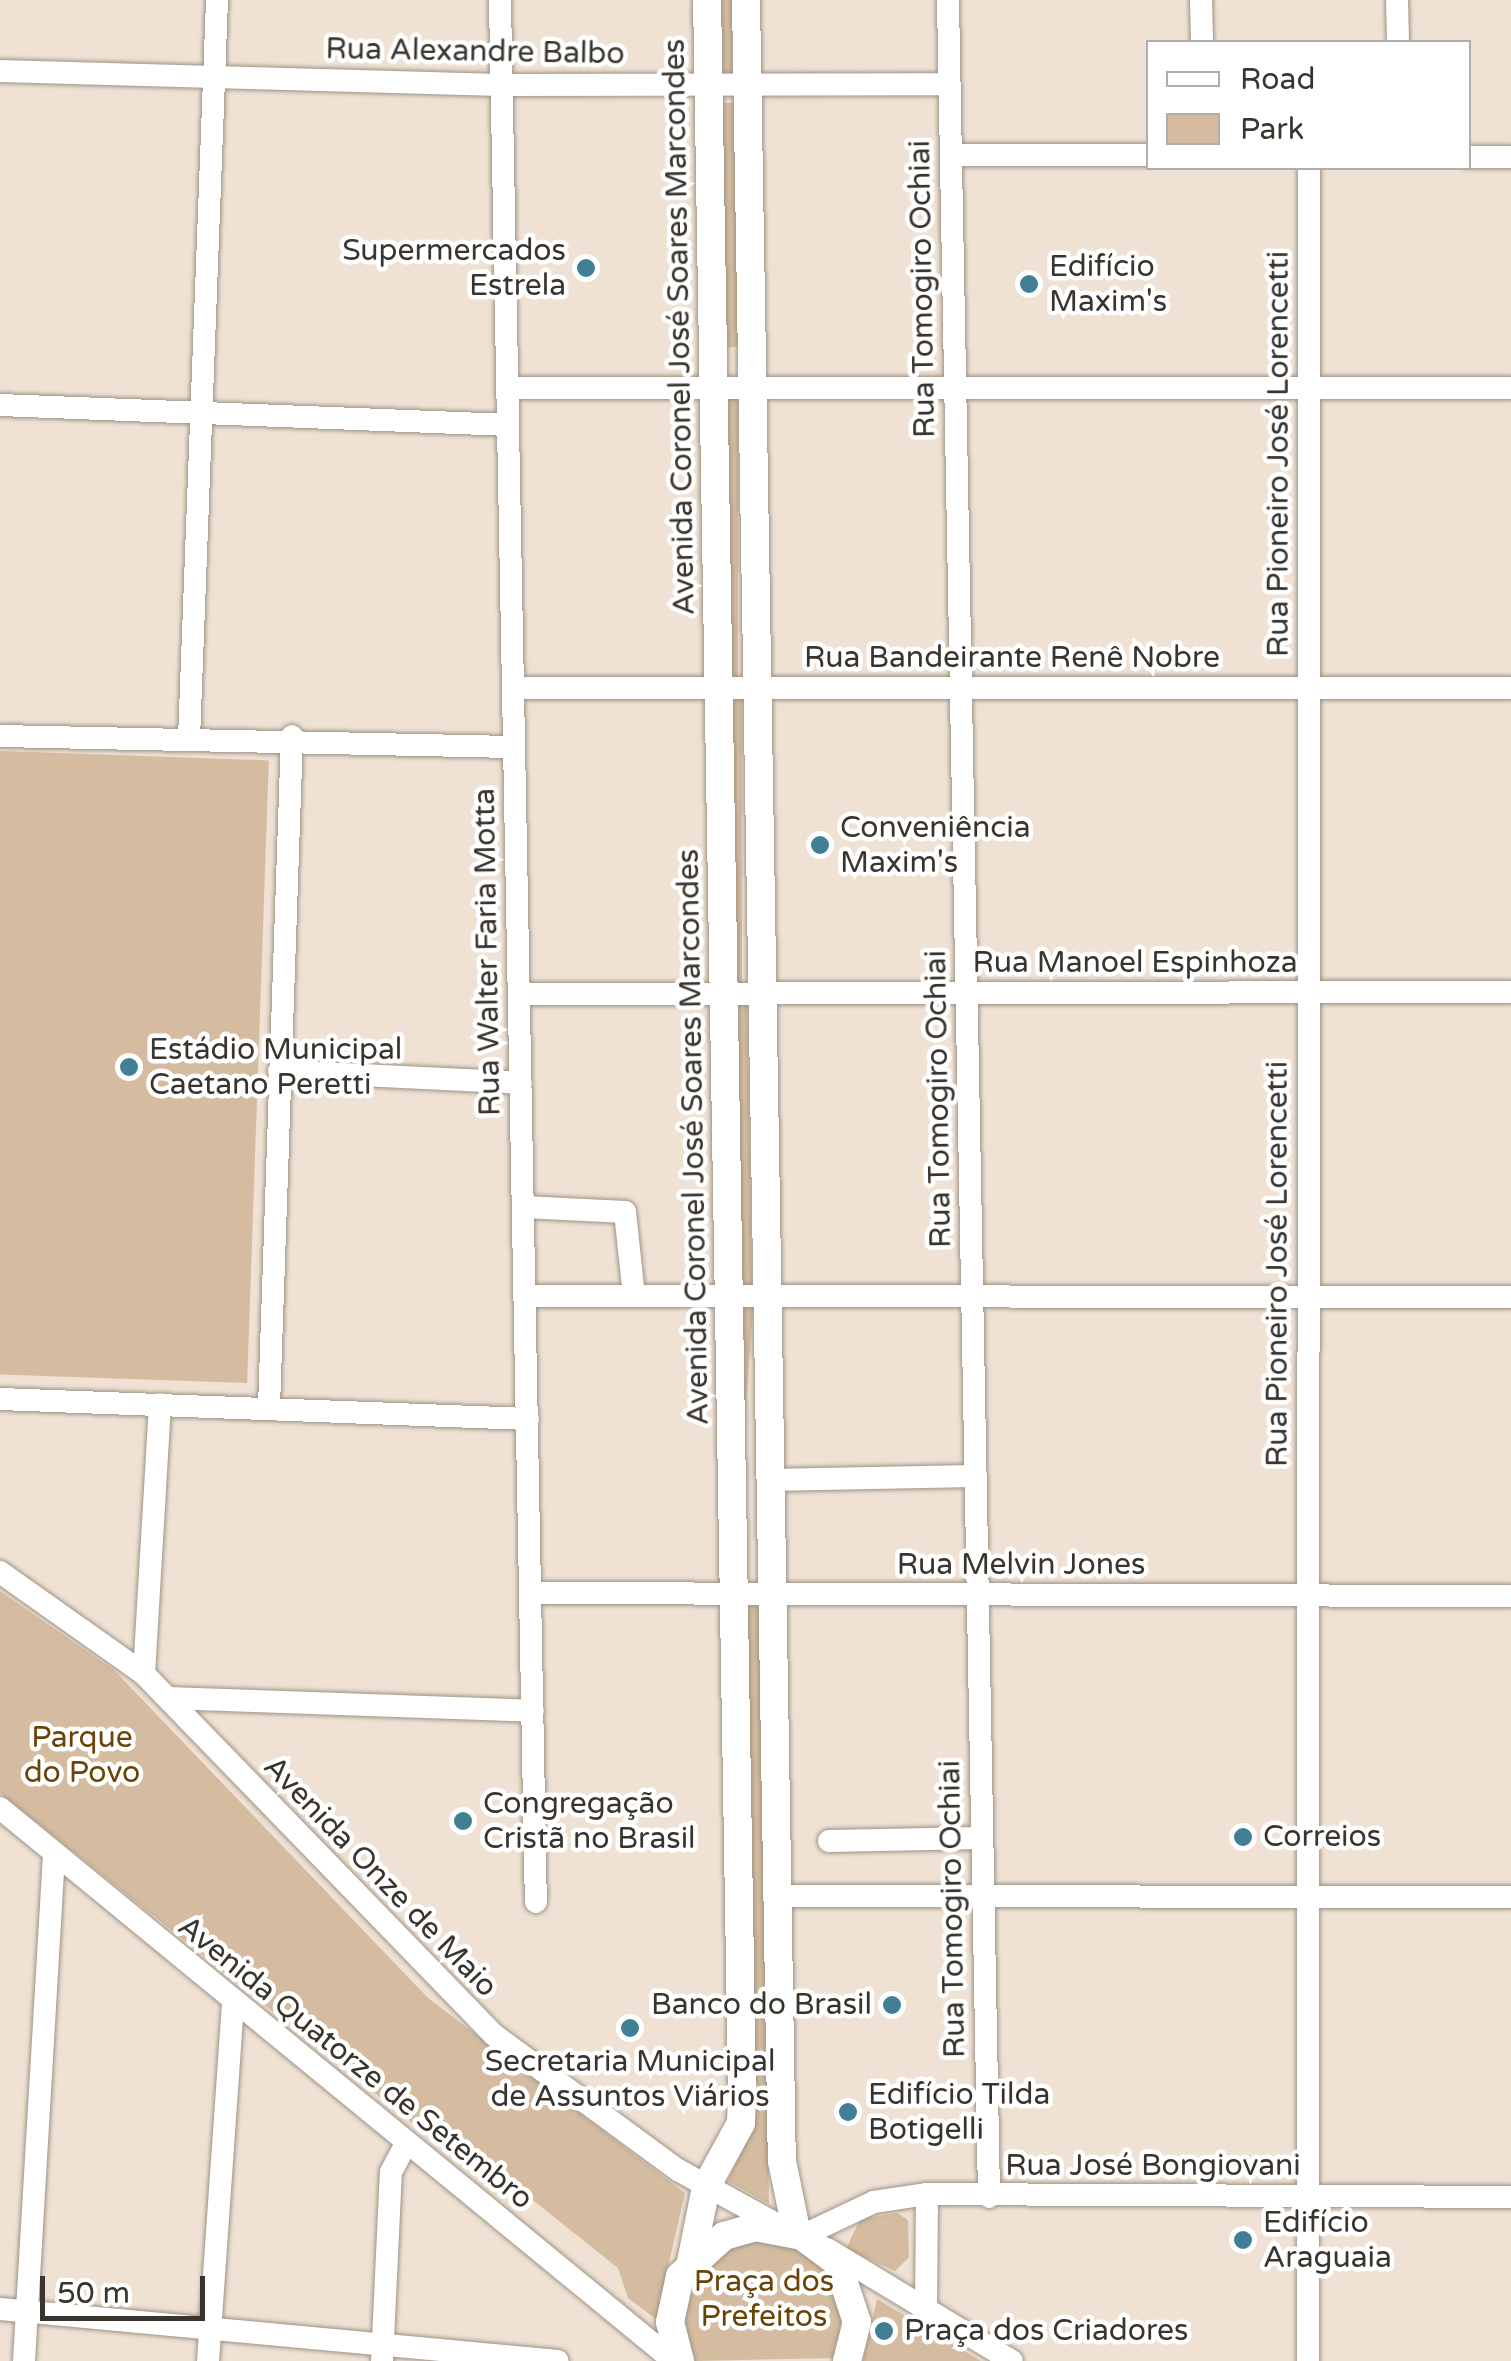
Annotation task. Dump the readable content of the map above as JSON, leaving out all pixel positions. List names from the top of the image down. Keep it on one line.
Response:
{"streets":{"main road":["Avenida Coronel José Soares Marcondes"],"street":["Rua Alexandre Balbo","Rua Tomogiro Ochiai","Rua Pioneiro José Lorencetti","Rua Bandeirante Renê Nobre","Rua Walter Faria Motta","Rua Manoel Espinhoza","Rua Melvin Jones","Avenida Onze de Maio","Avenida Quatorze de Setembro","Rua José Bongiovani"]},"crossings":[["Rua Alexandre Balbo","Rua Tomogiro Ochiai"],["Rua Alexandre Balbo","Avenida Coronel José Soares Marcondes"],["Rua Alexandre Balbo","Rua Walter Faria Motta"],["Rua Tomogiro Ochiai","Rua Bandeirante Renê Nobre"],["Rua Tomogiro Ochiai","Rua Manoel Espinhoza"],["Rua Tomogiro Ochiai","Rua Melvin Jones"],["Rua Tomogiro Ochiai","Rua José Bongiovani"],["Avenida Coronel José Soares Marcondes","Rua Bandeirante Renê Nobre"],["Avenida Coronel José Soares Marcondes","Rua Manoel Espinhoza"],["Avenida Coronel José Soares Marcondes","Rua Melvin Jones"],["Avenida Coronel José Soares Marcondes","Avenida Onze de Maio"],["Avenida Coronel José Soares Marcondes","Avenida Quatorze de Setembro"],["Rua Pioneiro José Lorencetti","Rua Bandeirante Renê Nobre"],["Rua Pioneiro José Lorencetti","Rua Manoel Espinhoza"],["Rua Pioneiro José Lorencetti","Rua Melvin Jones"],["Rua Pioneiro José Lorencetti","Rua José Bongiovani"],["Rua Bandeirante Renê Nobre","Rua Walter Faria Motta"],["Rua Walter Faria Motta","Rua Manoel Espinhoza"],["Rua Walter Faria Motta","Rua Melvin Jones"],["Avenida Onze de Maio","Rua José Bongiovani"]],"parks":["Parque do Povo","Praça dos Prefeitos"],"places":["Supermercados Estrela","Edifício Maxim's","Conveniência Maxim's","Estádio Municipal Caetano Peretti","Congregação Cristã no Brasil","Correios","Banco do Brasil","Secretaria Municipal de Assuntos Viários","Edifício Tilda Botigelli","Edifício Araguaia","Praça dos Criadores"],"legend":["Road","Park"],"scale_bar":"50 m"}
